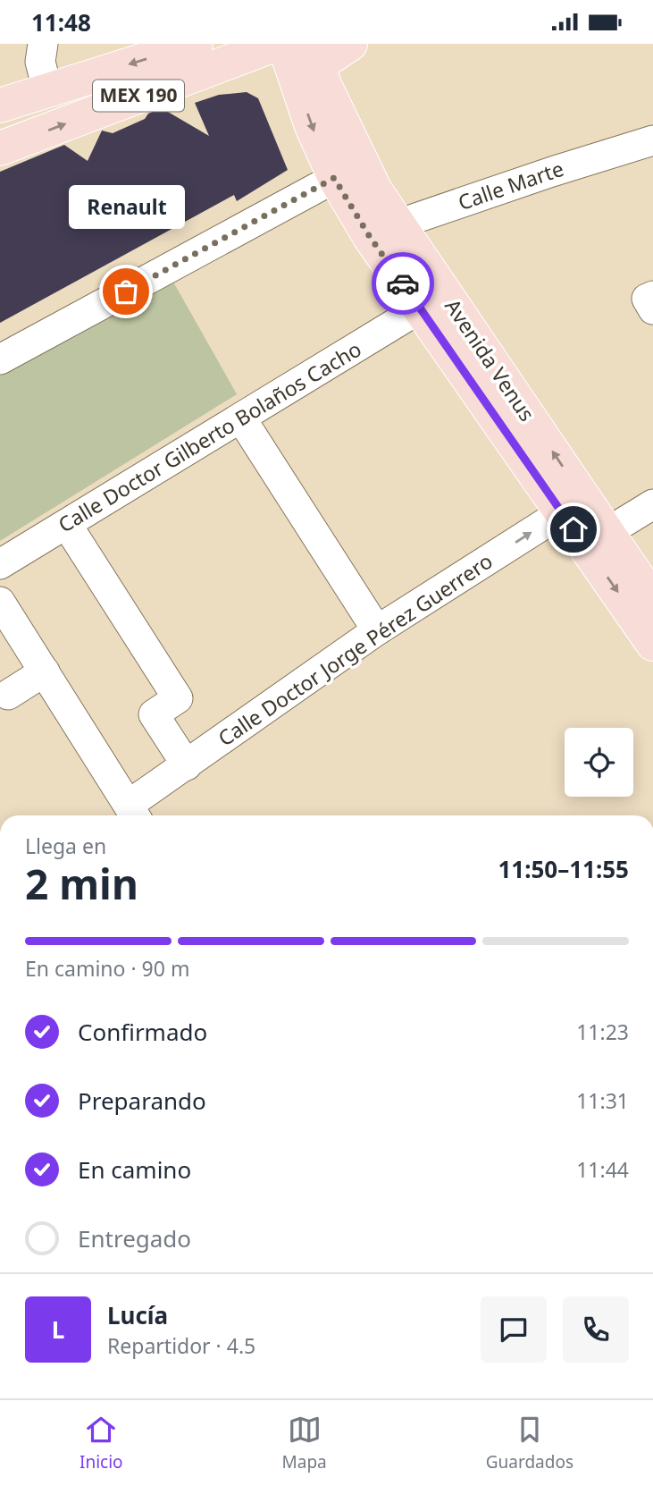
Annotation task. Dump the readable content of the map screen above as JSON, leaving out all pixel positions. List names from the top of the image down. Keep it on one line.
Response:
{"streets":{"main road":["MEX 190","Avenida Venus"],"street":["Calle Marte","Calle Doctor Gilberto Bolaños Cacho","Calle Doctor Jorge Pérez Guerrero"]},"crossings":[["Calle Marte","Avenida Venus"],["Avenida Venus","Calle Doctor Gilberto Bolaños Cacho"],["Avenida Venus","Calle Doctor Jorge Pérez Guerrero"]],"one_way":["Calle Doctor Jorge Pérez Guerrero"],"places":["Renault"],"page":{"status":"11:48","bubble":"Renault","heading":["2 min","Llega en","11:50–11:55"],"panel":["Lucía","Repartidor · 4.5"],"bar":"En camino · 90 m","list":[["Confirmado","11:23"],["Preparando","11:31"],["En camino","11:44"],"Entregado"],"round":"L","tabs":["Inicio","Mapa","Guardados"]}}
